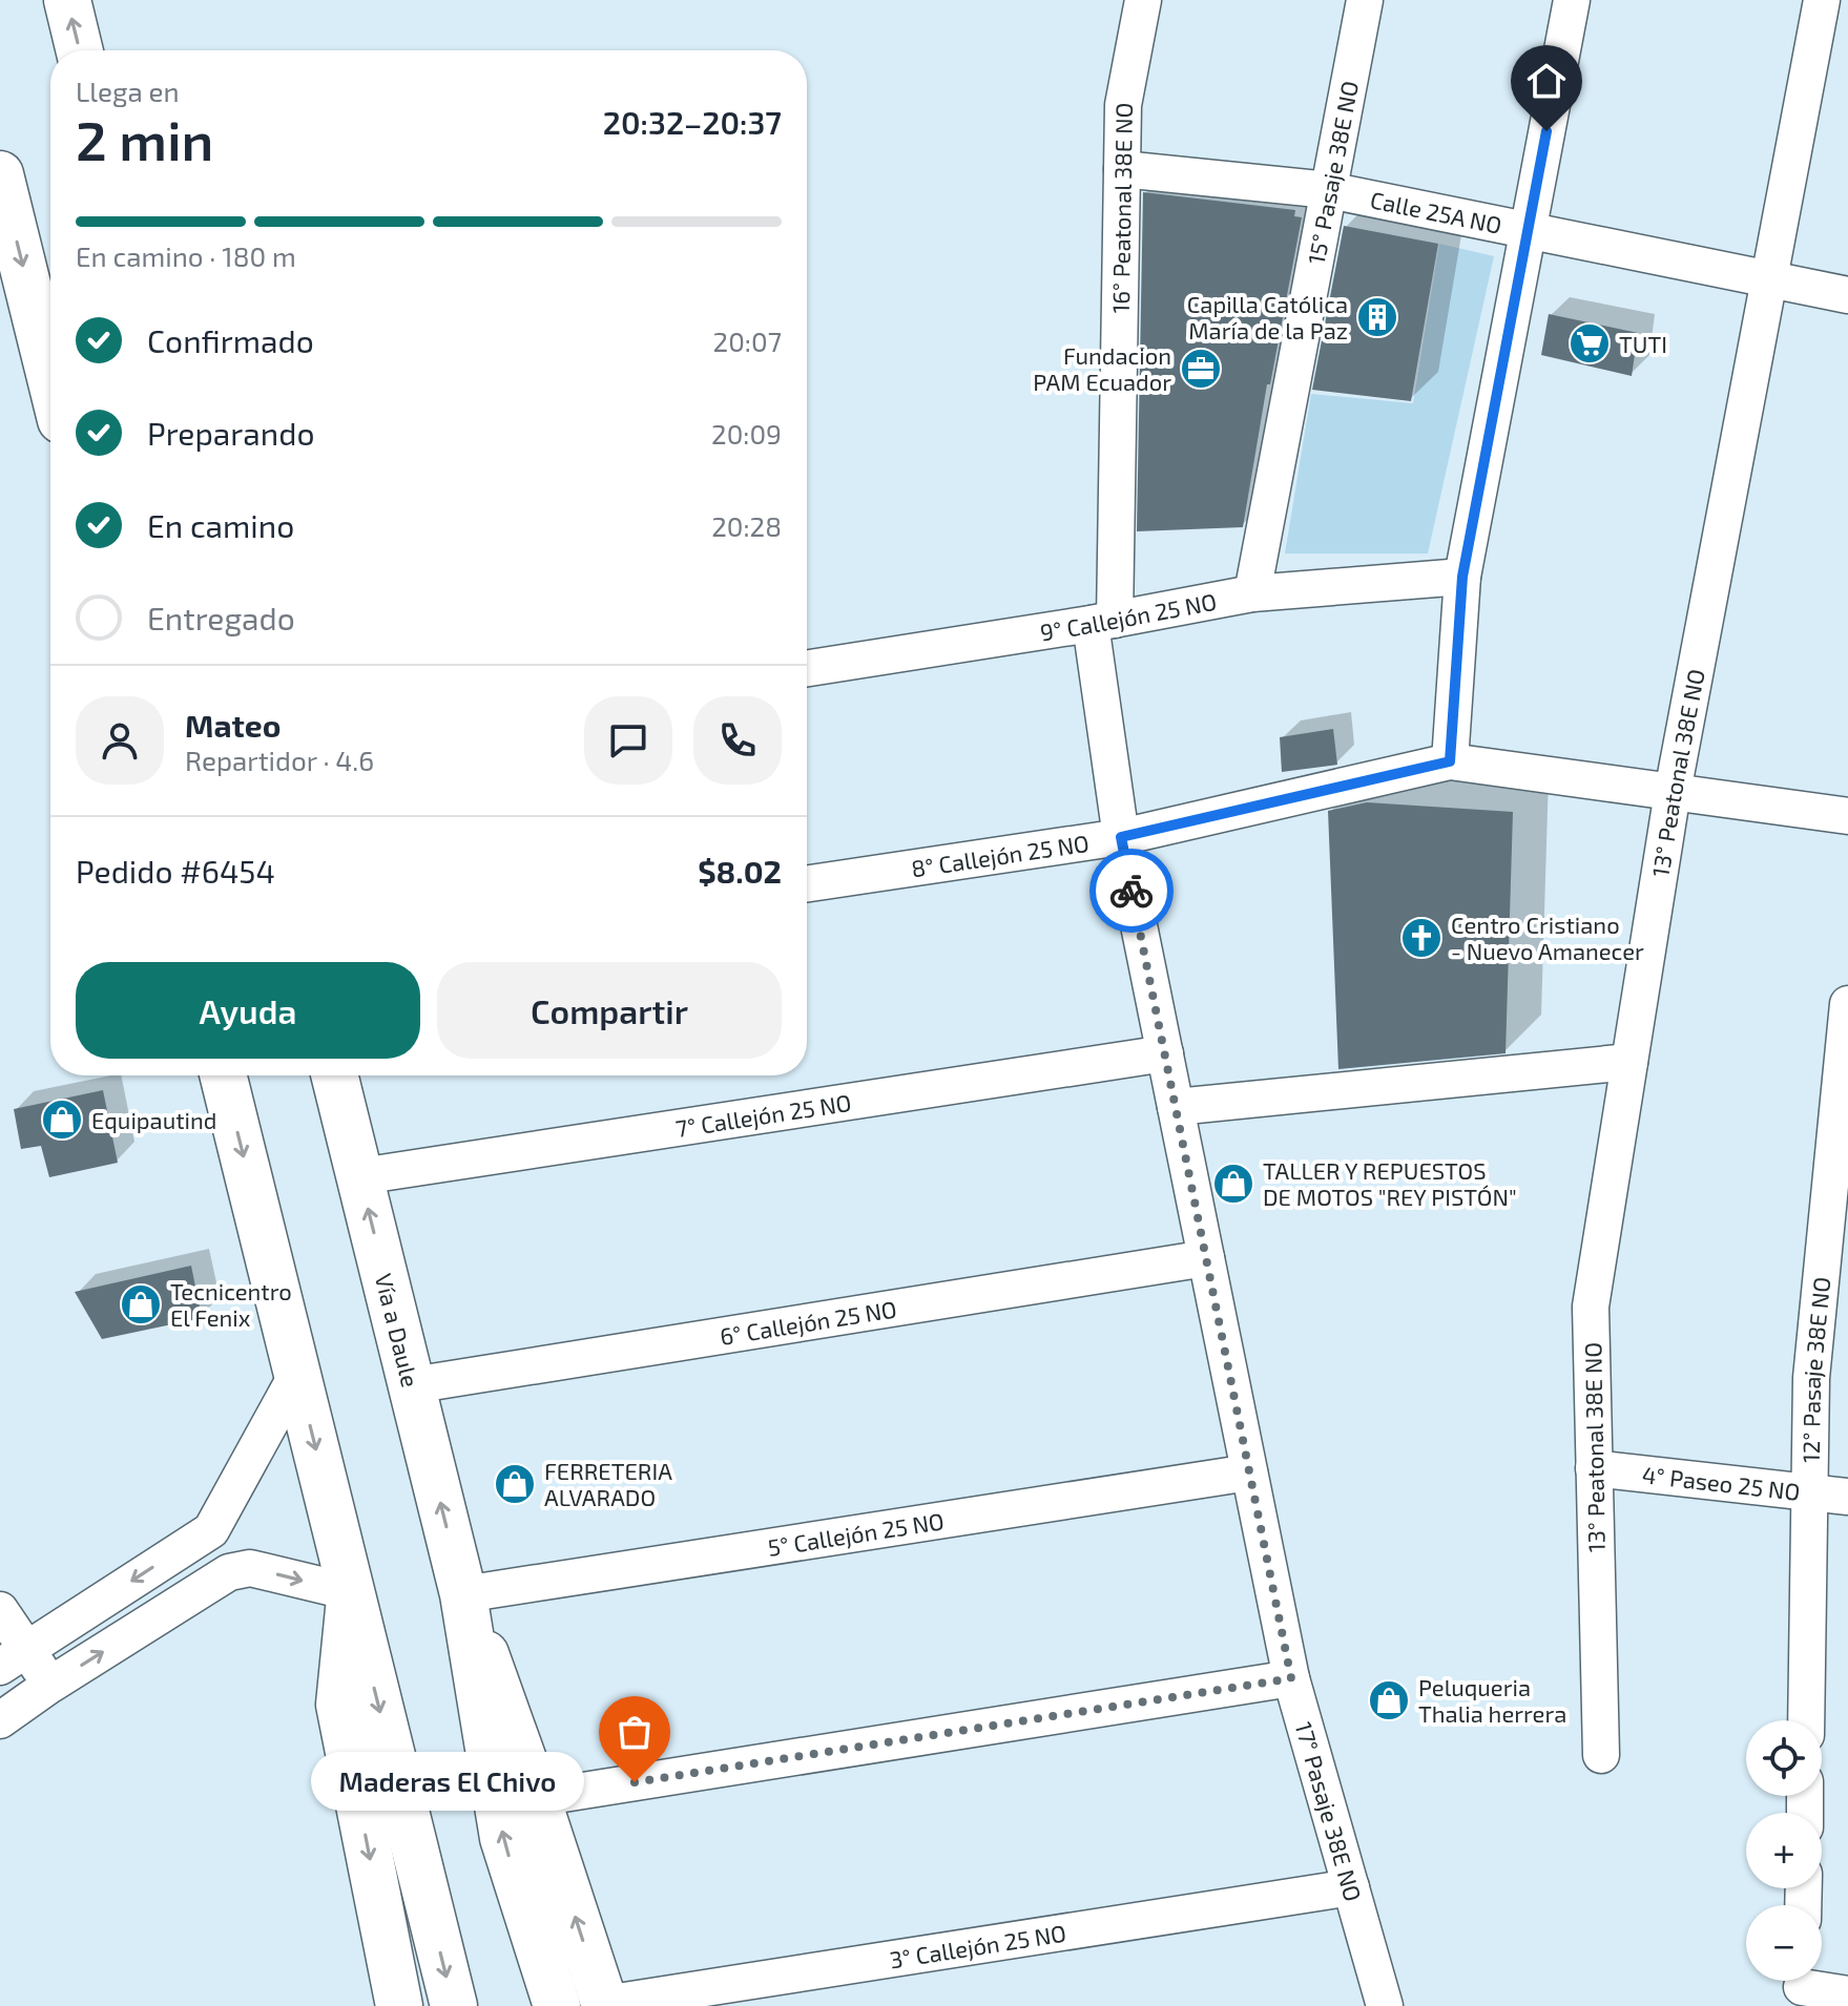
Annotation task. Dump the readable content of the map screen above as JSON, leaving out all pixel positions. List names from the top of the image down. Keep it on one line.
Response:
{"streets":{"main road":["Vía a Daule"],"street":["15° Pasaje 38E NO","16° Peatonal 38E NO","Calle 25A NO","9° Callejón 25 NO","13° Peatonal 38E NO","8° Callejón 25 NO","7° Callejón 25 NO","6° Callejón 25 NO","12° Pasaje 38E NO","4° Paseo 25 NO","5° Callejón 25 NO","17° Pasaje 38E NO","3° Callejón 25 NO"]},"crossings":[["15° Pasaje 38E NO","Calle 25A NO"],["15° Pasaje 38E NO","9° Callejón 25 NO"],["16° Peatonal 38E NO","Calle 25A NO"],["16° Peatonal 38E NO","9° Callejón 25 NO"],["16° Peatonal 38E NO","17° Pasaje 38E NO"],["Calle 25A NO","13° Peatonal 38E NO"],["9° Callejón 25 NO","17° Pasaje 38E NO"],["13° Peatonal 38E NO","8° Callejón 25 NO"],["13° Peatonal 38E NO","4° Paseo 25 NO"],["8° Callejón 25 NO","17° Pasaje 38E NO"],["7° Callejón 25 NO","Vía a Daule"],["7° Callejón 25 NO","17° Pasaje 38E NO"],["6° Callejón 25 NO","Vía a Daule"],["6° Callejón 25 NO","17° Pasaje 38E NO"],["Vía a Daule","5° Callejón 25 NO"],["Vía a Daule","3° Callejón 25 NO"],["12° Pasaje 38E NO","4° Paseo 25 NO"],["5° Callejón 25 NO","17° Pasaje 38E NO"],["17° Pasaje 38E NO","3° Callejón 25 NO"]],"places":{"building":["Capilla Católica María de la Paz"],"supermarket":["TUTI"],"office":["Fundacion PAM Ecuador"],"church":["Centro Cristiano - Nuevo Amanecer"],"shop":["Equipautind","TALLER Y REPUESTOS DE MOTOS \"REY PISTÓN\"","Tecnicentro El Fenix","FERRETERIA ALVARADO","Peluqueria Thalia herrera"],"other":["Maderas El Chivo"]},"page":{"heading":["2 min","Llega en","20:32–20:37"],"panel":["Mateo","Repartidor · 4.6","Pedido #6454","$8.02"],"bar":"En camino · 180 m","list":[["Confirmado","20:07"],["Preparando","20:09"],["En camino","20:28"],"Entregado"],"buttons":["Ayuda","Compartir"],"map_buttons":["+","−"],"bubble":"Maderas El Chivo"}}
